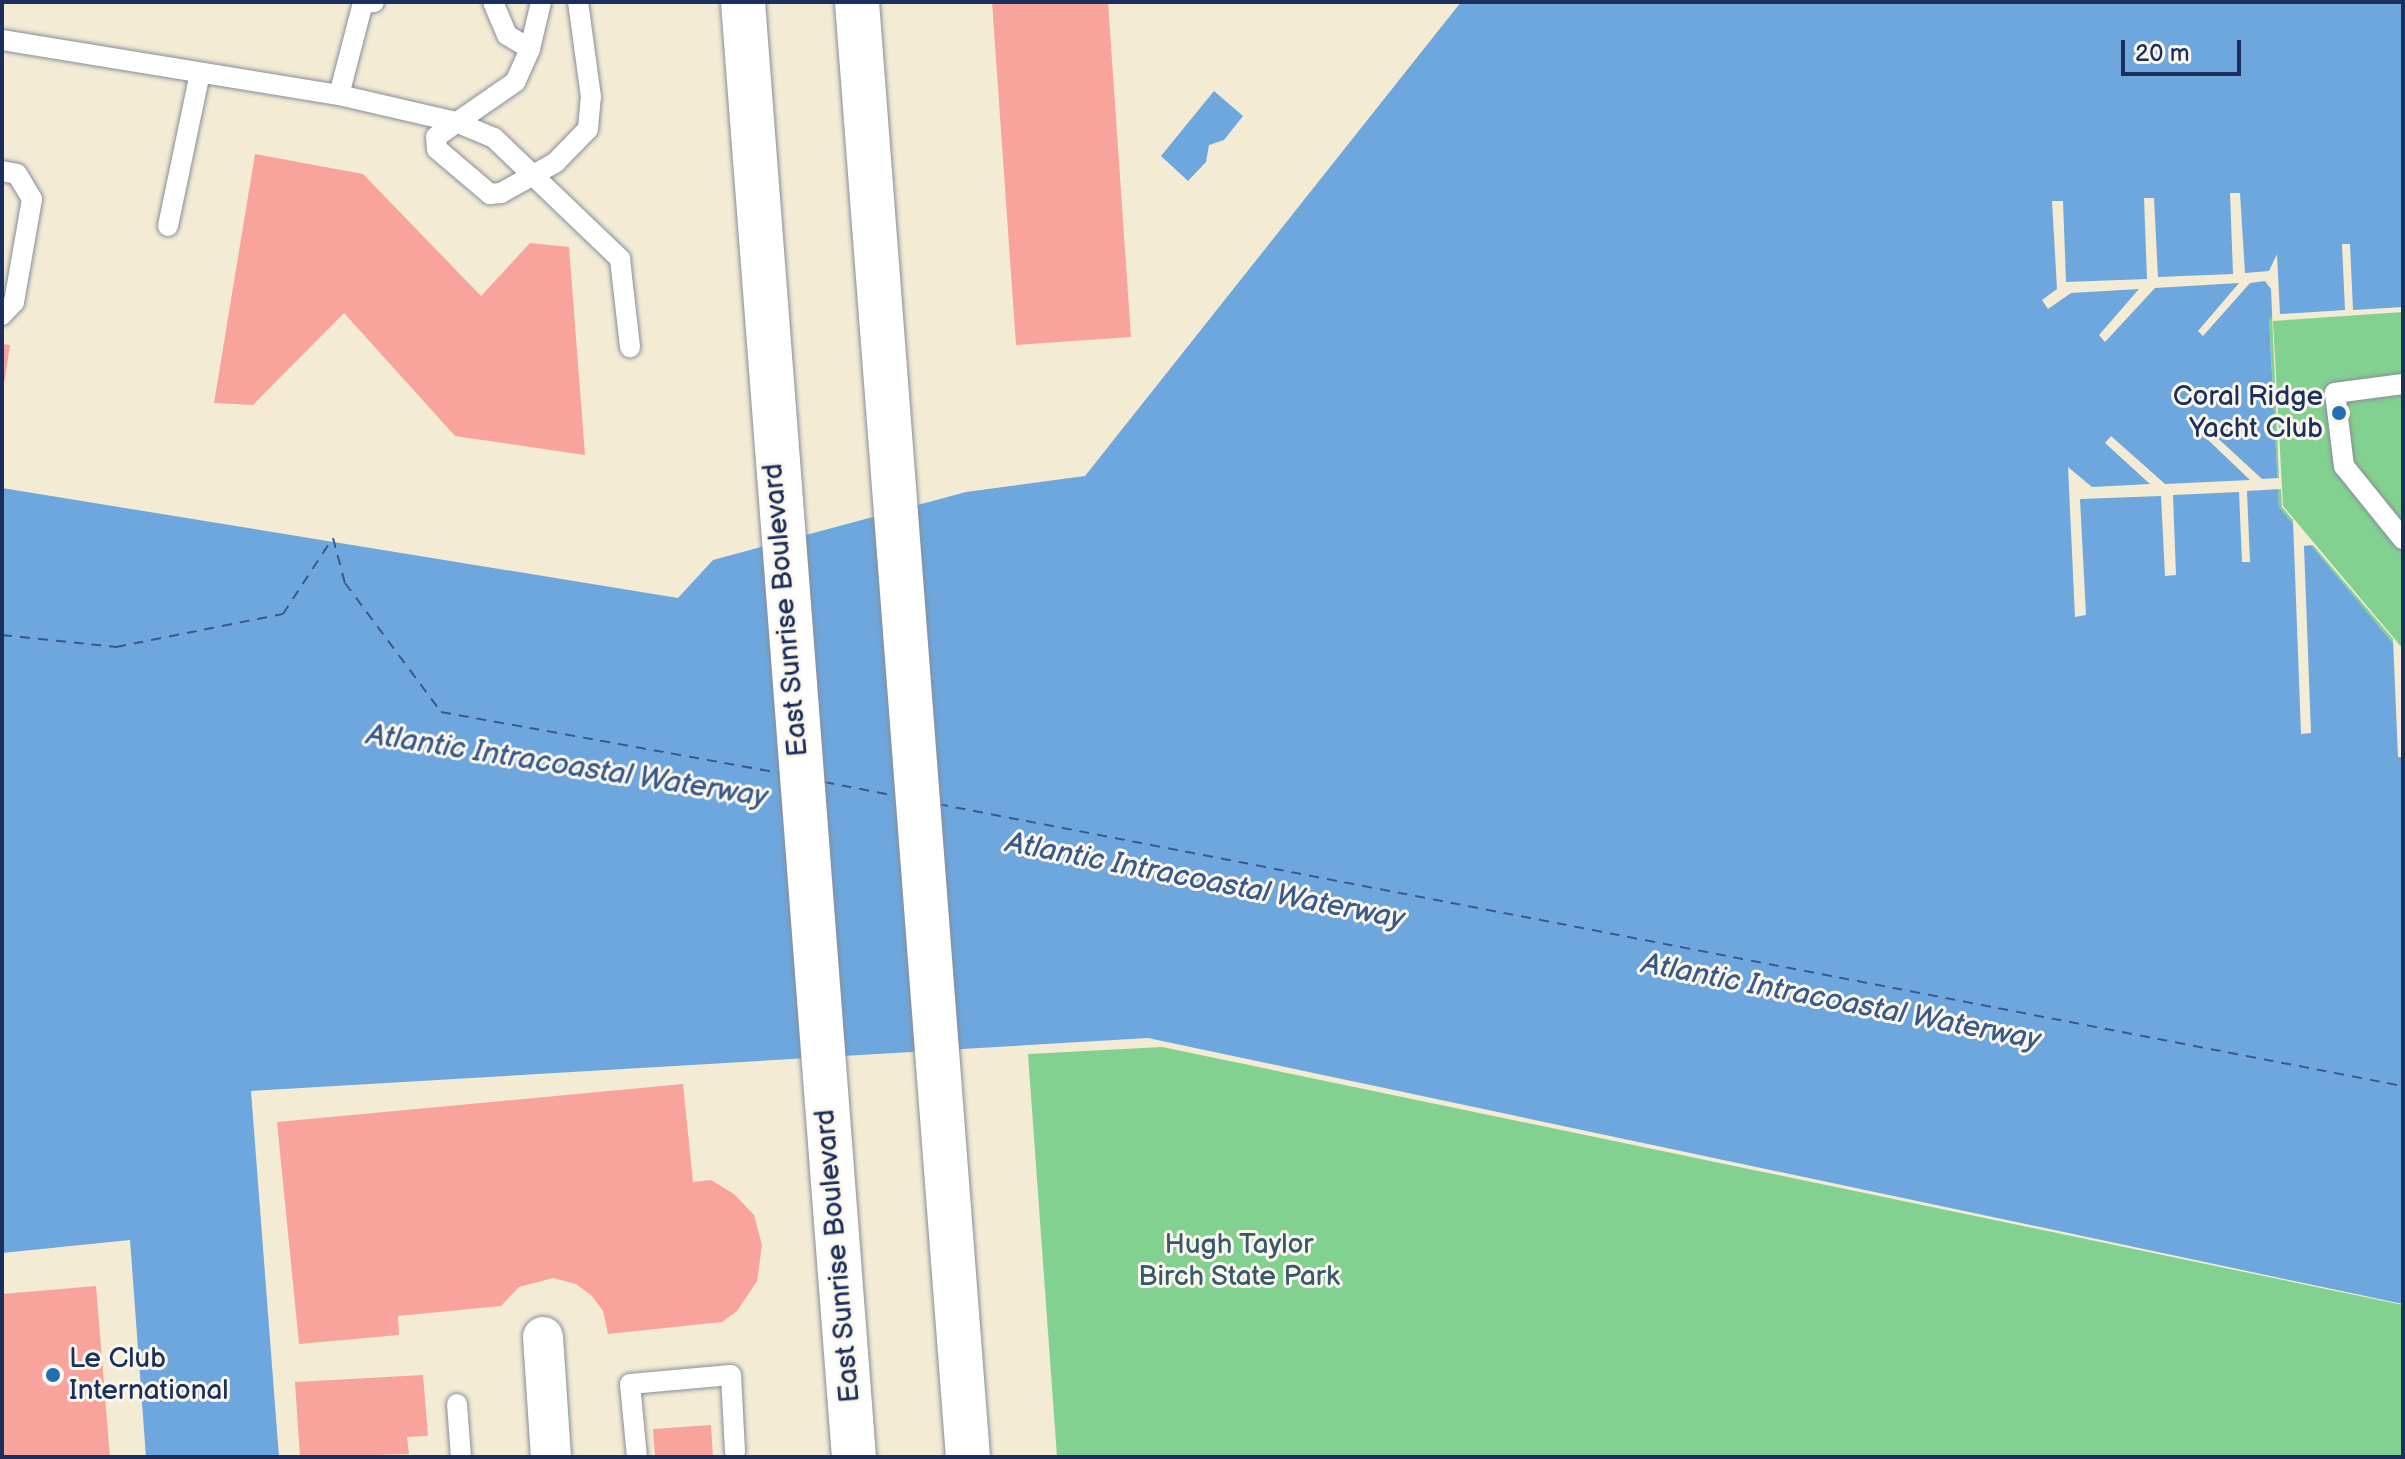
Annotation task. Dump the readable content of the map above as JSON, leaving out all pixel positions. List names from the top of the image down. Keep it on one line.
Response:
{"streets":{"main road":["East Sunrise Boulevard"]},"water":["Atlantic Intracoastal Waterway"],"parks":["Hugh Taylor Birch State Park"],"places":["Coral Ridge Yacht Club","Le Club International"],"scale_bar":"20 m"}
